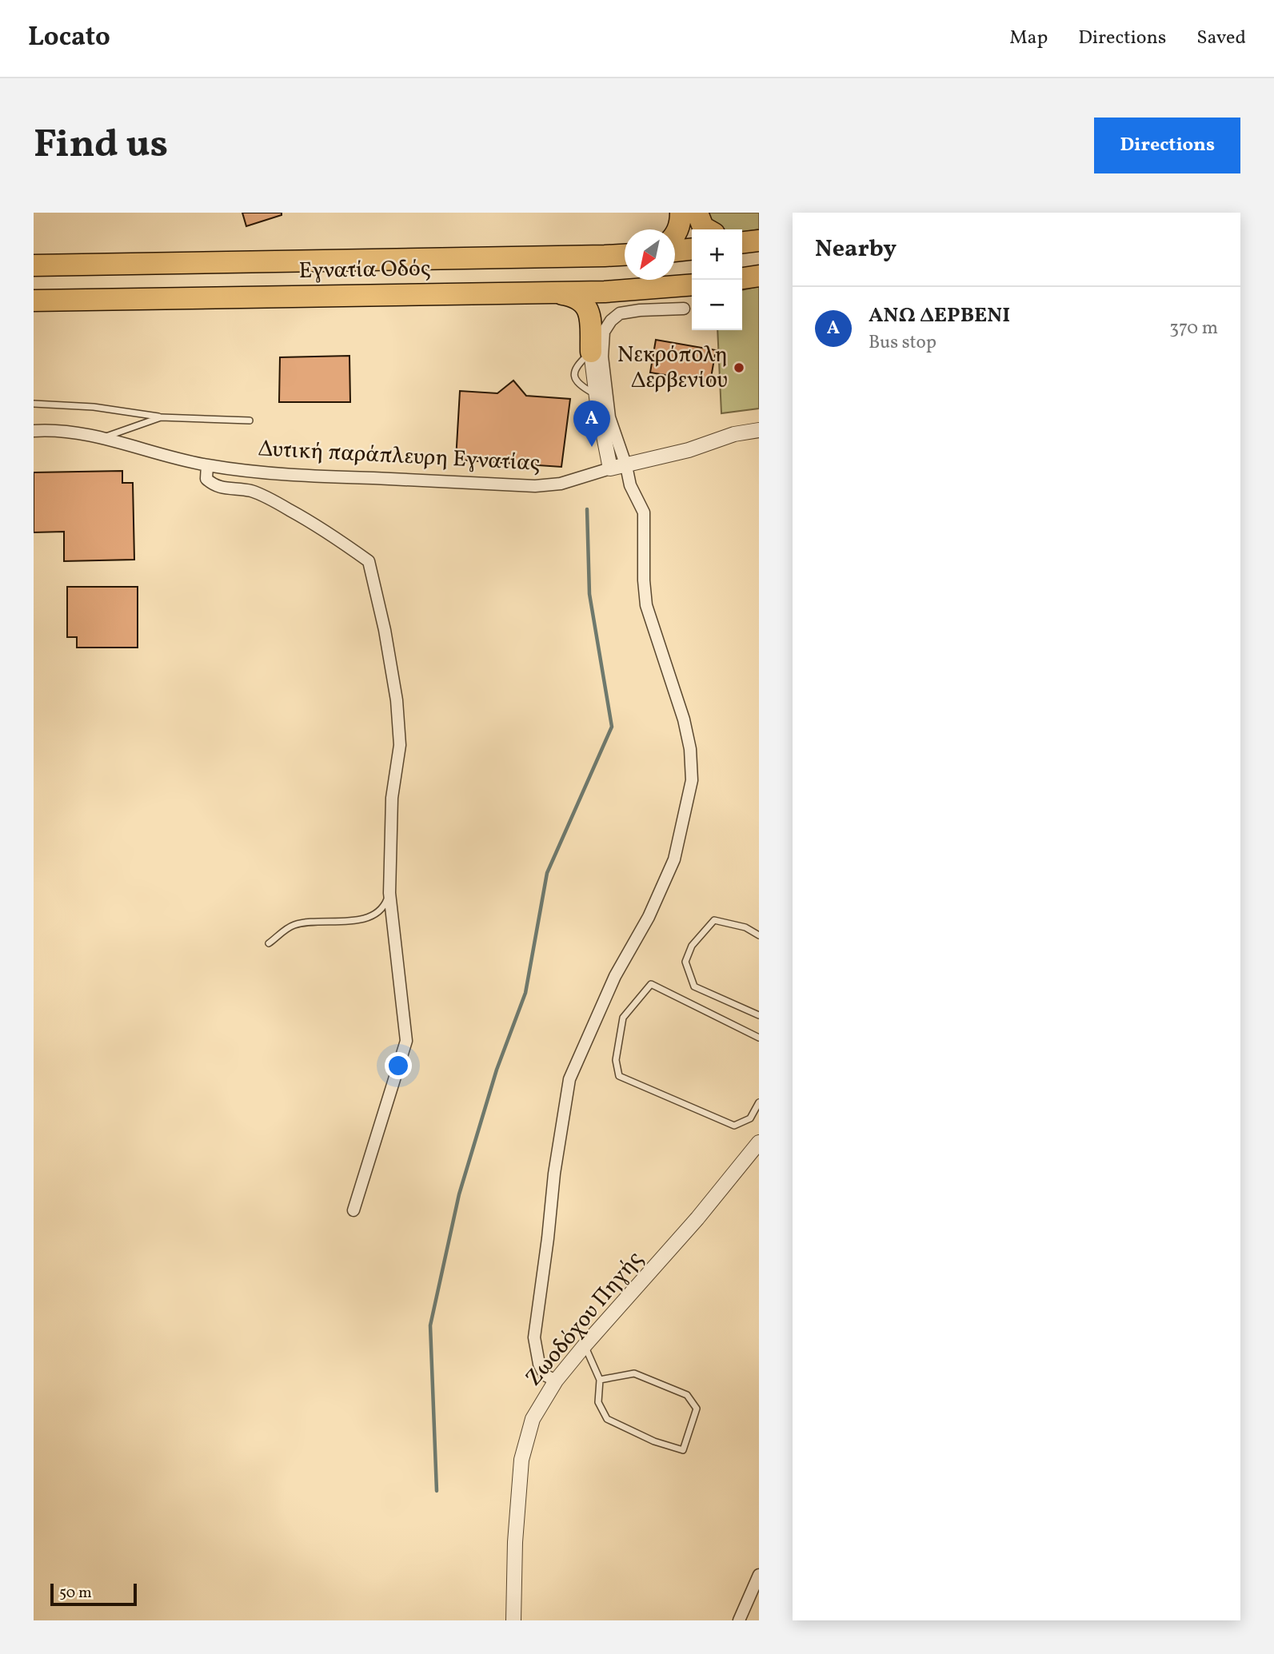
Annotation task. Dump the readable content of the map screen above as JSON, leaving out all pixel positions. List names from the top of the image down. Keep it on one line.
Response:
{"streets":{"highway":["Εγνατία Οδός"],"street":["Δυτική παράπλευρη Εγνατίας","Ζωοδόχου Πηγής"]},"places":["Νεκρόπολη Δερβενίου"],"scale_bar":"50 m","north":"bottom left","page":{"header":"Locato","nav":["Map","Directions","Saved"],"buttons":"Directions","title":"Find us","heading":"Nearby","map_buttons":["+","−"],"list":[{"mark":"A","name":"ΑΝΩ ΔΕΡΒΕΝΙ","note":"Bus stop","value":"370 m"}],"pins":"A","scale":"50 m"}}
